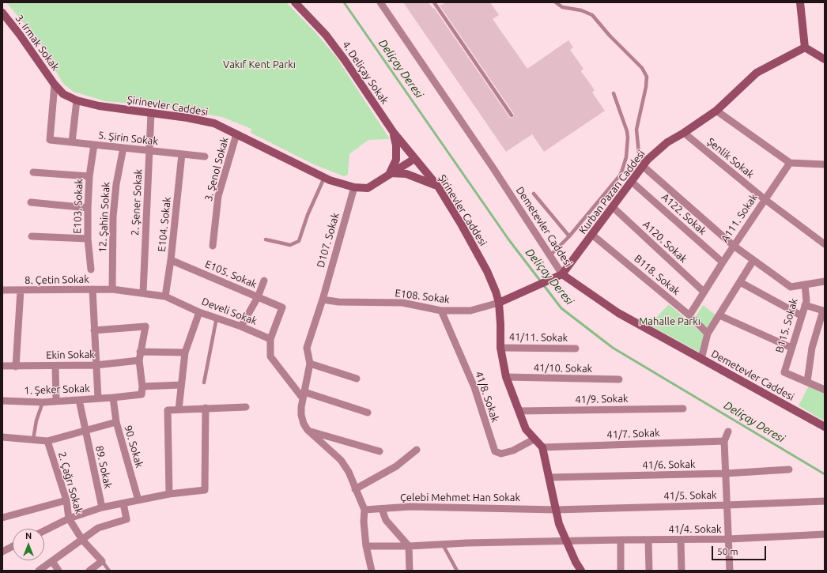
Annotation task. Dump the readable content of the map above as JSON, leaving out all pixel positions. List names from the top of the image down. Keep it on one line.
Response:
{"streets":{"main road":["3. Irmak Sokak","4. Deliçay Sokak","Şirinevler Caddesi","Kurban Pazarı Caddesi","Demetevler Caddesi"],"street":["5. Şirin Sokak","Şenlik Sokak","3. Şenol Sokak","2. Şener Sokak","E103. Sokak","A122. Sokak","12. Şahin Sokak","A111. Sokak","E104. Sokak","D107. Sokak","A120. Sokak","E105. Sokak","B118. Sokak","8. Çetin Sokak","E108. Sokak","Develi Sokak","B115. Sokak","41/11. Sokak","Ekin Sokak","41/10. Sokak","1. Şeker Sokak","41/8. Sokak","41/9. Sokak","41/7. Sokak","90. Sokak","41/6. Sokak","89. Sokak","2. Çağrı Sokak","41/5. Sokak","Çelebi Mehmet Han Sokak","41/4. Sokak"]},"crossings":[["3. Irmak Sokak","Şirinevler Caddesi"],["3. Irmak Sokak","5. Şirin Sokak"],["4. Deliçay Sokak","Şirinevler Caddesi"],["Şirinevler Caddesi","5. Şirin Sokak"],["Şirinevler Caddesi","3. Şenol Sokak"],["Şirinevler Caddesi","Kurban Pazarı Caddesi"],["Şirinevler Caddesi","2. Şener Sokak"],["Şirinevler Caddesi","D107. Sokak"],["Şirinevler Caddesi","E108. Sokak"],["Şirinevler Caddesi","41/11. Sokak"],["Şirinevler Caddesi","41/10. Sokak"],["Şirinevler Caddesi","41/8. Sokak"],["Şirinevler Caddesi","41/9. Sokak"],["Şirinevler Caddesi","41/7. Sokak"],["5. Şirin Sokak","2. Şener Sokak"],["5. Şirin Sokak","E103. Sokak"],["5. Şirin Sokak","12. Şahin Sokak"],["5. Şirin Sokak","E104. Sokak"],["Şenlik Sokak","Kurban Pazarı Caddesi"],["Şenlik Sokak","A111. Sokak"],["Kurban Pazarı Caddesi","A122. Sokak"],["Kurban Pazarı Caddesi","Demetevler Caddesi"],["Kurban Pazarı Caddesi","A120. Sokak"],["Kurban Pazarı Caddesi","B118. Sokak"],["Kurban Pazarı Caddesi","E108. Sokak"],["2. Şener Sokak","Develi Sokak"],["A122. Sokak","A111. Sokak"],["12. Şahin Sokak","8. Çetin Sokak"],["12. Şahin Sokak","Develi Sokak"],["A111. Sokak","A120. Sokak"],["A111. Sokak","B118. Sokak"],["E104. Sokak","E105. Sokak"],["E104. Sokak","Develi Sokak"],["D107. Sokak","E108. Sokak"],["E105. Sokak","Develi Sokak"],["8. Çetin Sokak","Develi Sokak"],["E108. Sokak","41/8. Sokak"],["1. Şeker Sokak","90. Sokak"],["1. Şeker Sokak","89. Sokak"],["41/5. Sokak","Çelebi Mehmet Han Sokak"]],"water":["Deliçay Deresi"],"parks":["Vakıf Kent Parkı","Mahalle Parkı"],"scale_bar":"50 m","north":"top"}
